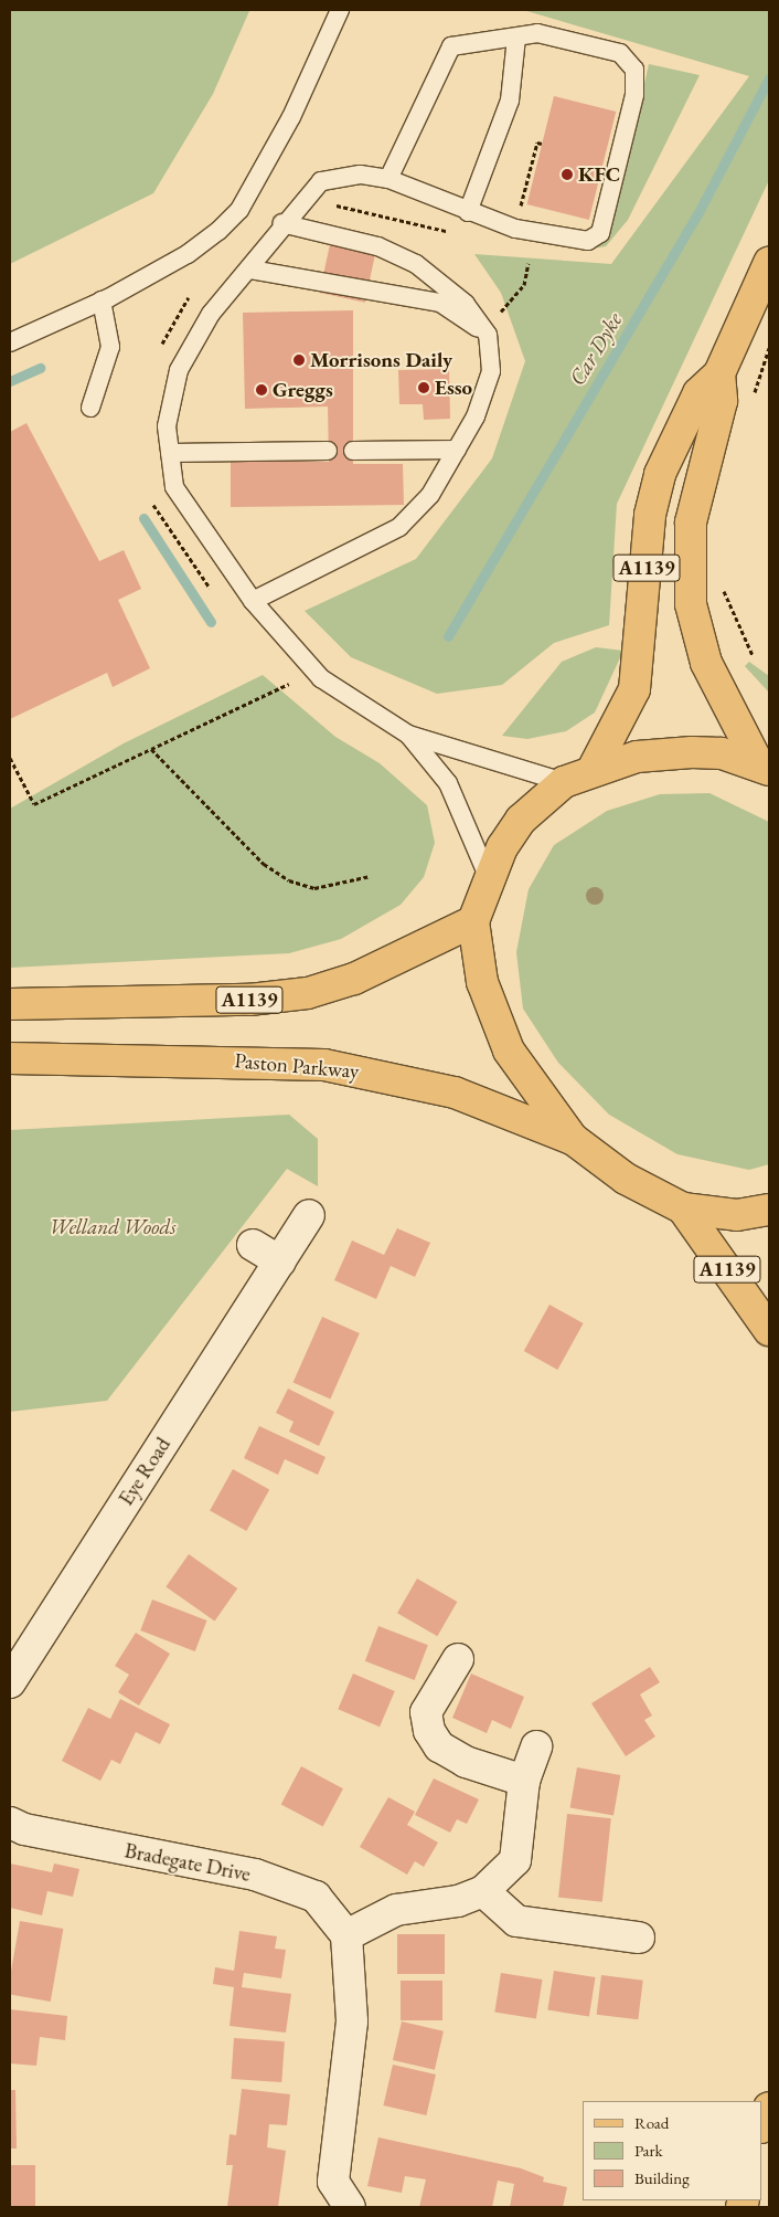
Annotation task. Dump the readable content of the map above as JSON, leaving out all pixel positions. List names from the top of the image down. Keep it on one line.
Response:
{"streets":{"main road":["A1139","Paston Parkway"],"street":["Eye Road","Bradegate Drive"]},"water":["Car Dyke"],"parks":["Welland Woods"],"places":["KFC","Morrisons Daily","Esso","Greggs"],"legend":["Road","Park","Building"]}
